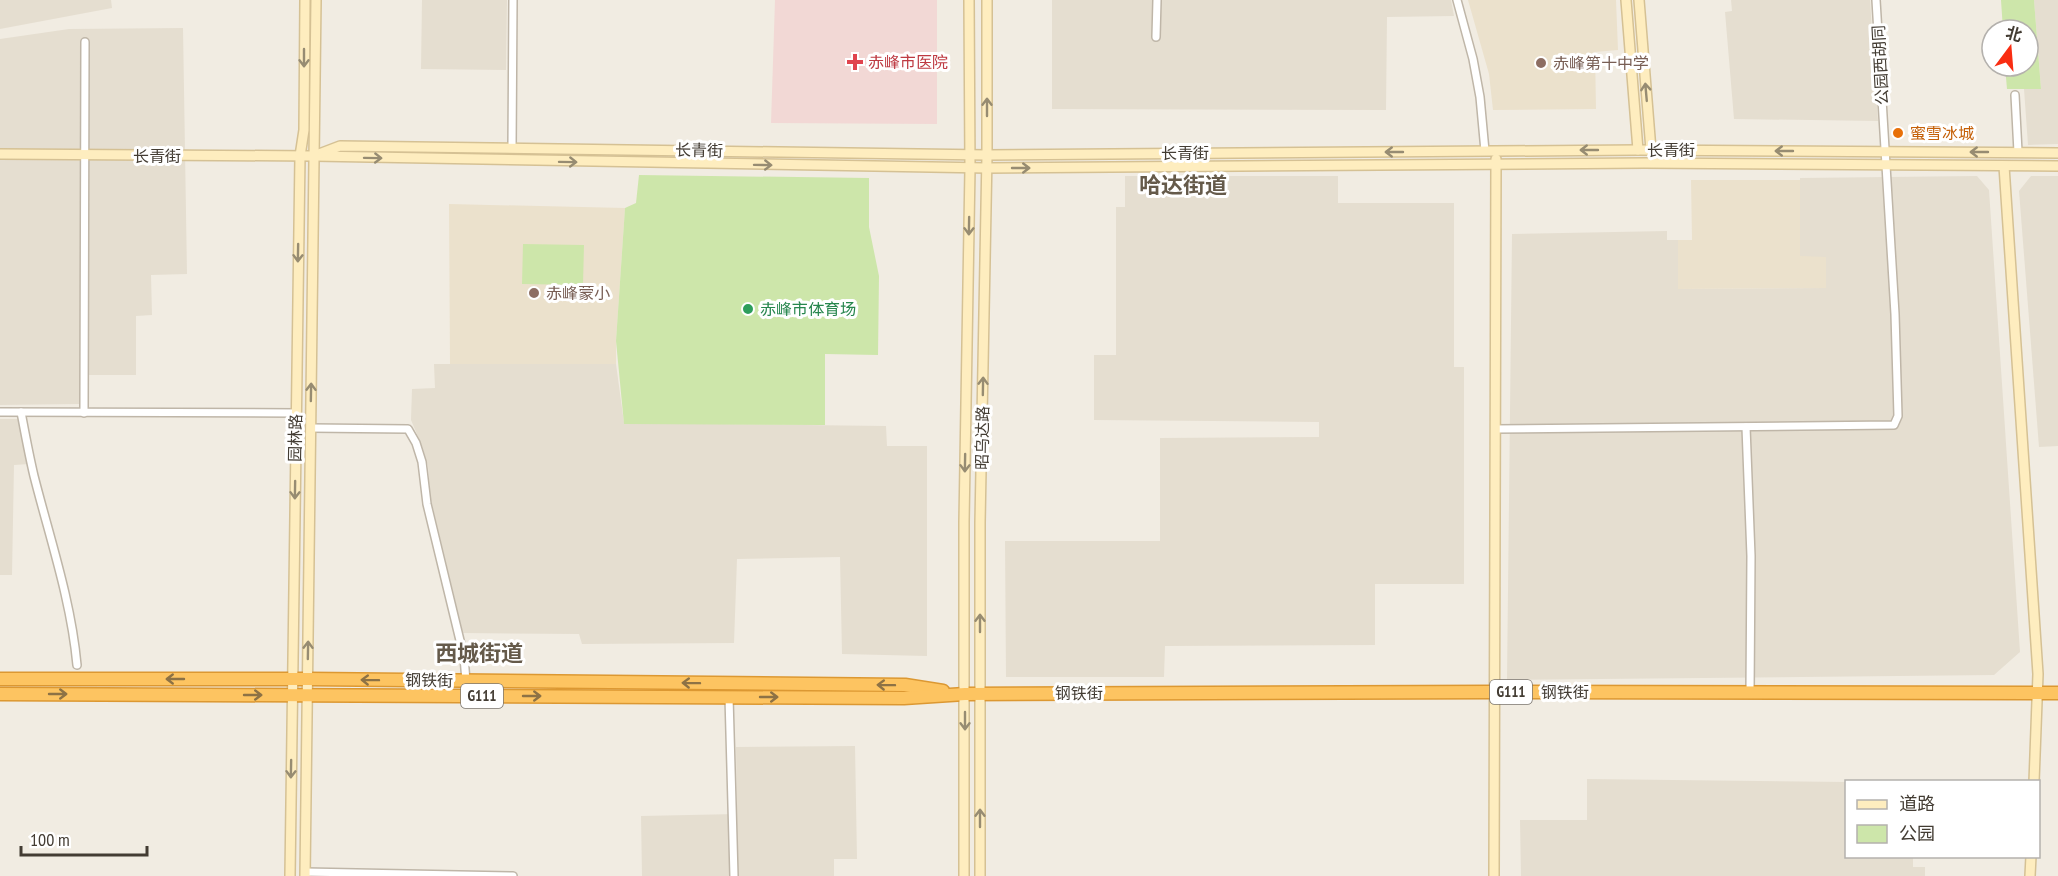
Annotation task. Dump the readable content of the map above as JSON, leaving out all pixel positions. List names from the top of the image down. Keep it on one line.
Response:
{"streets":{"highway":["钢铁街","G111"],"main road":["长青街","园林路","昭乌达路"],"street":["公园西胡同"]},"crossings":[["公园西胡同","长青街"],["长青街","园林路"],["长青街","昭乌达路"],["园林路","钢铁街"],["昭乌达路","钢铁街"]],"districts":["哈达街道","西城街道"],"places":{"health":["赤峰市医院"],"other":["赤峰第十中学","蜜雪冰城","赤峰蒙小","赤峰市体育场"]},"legend":["道路","公园"],"scale_bar":"100 m","north":"top"}
